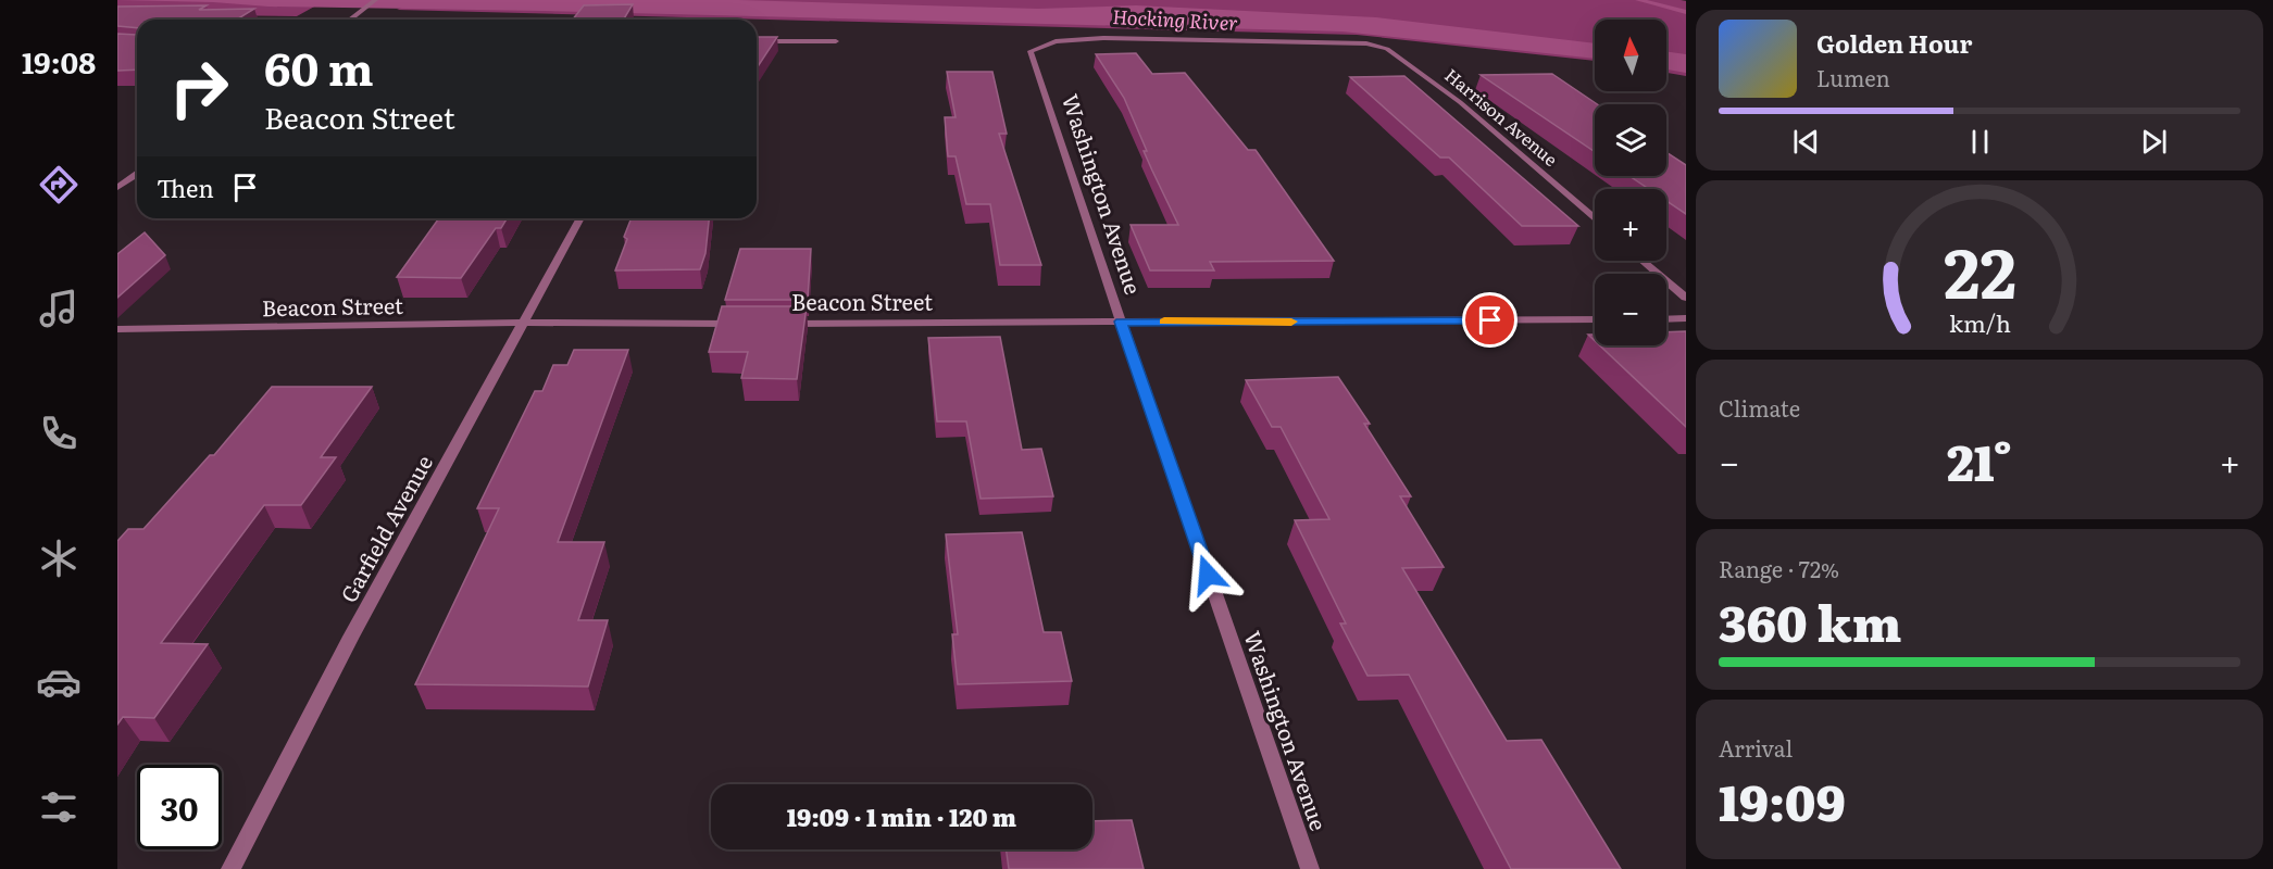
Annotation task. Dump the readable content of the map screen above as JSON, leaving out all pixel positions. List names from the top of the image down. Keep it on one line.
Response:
{"streets":{"street":["Harrison Avenue","Washington Avenue","Beacon Street","Garfield Avenue"]},"crossings":[["Harrison Avenue","Washington Avenue"],["Washington Avenue","Beacon Street"],["Beacon Street","Garfield Avenue"]],"water":["Hocking River"],"north":"top","page":{"tabs":"19:08","map_buttons":["+","−"],"turn":["60 m","Beacon Street"],"song":["Golden Hour","Lumen"],"then":"Then","tile":["Climate",["Range · 72%","360 km"],["Arrival","19:09"]],"heat":["−","21°","+"],"limit":"30","trip":"19:09 · 1 min · 120 m","gauge":["22","km/h"]}}
